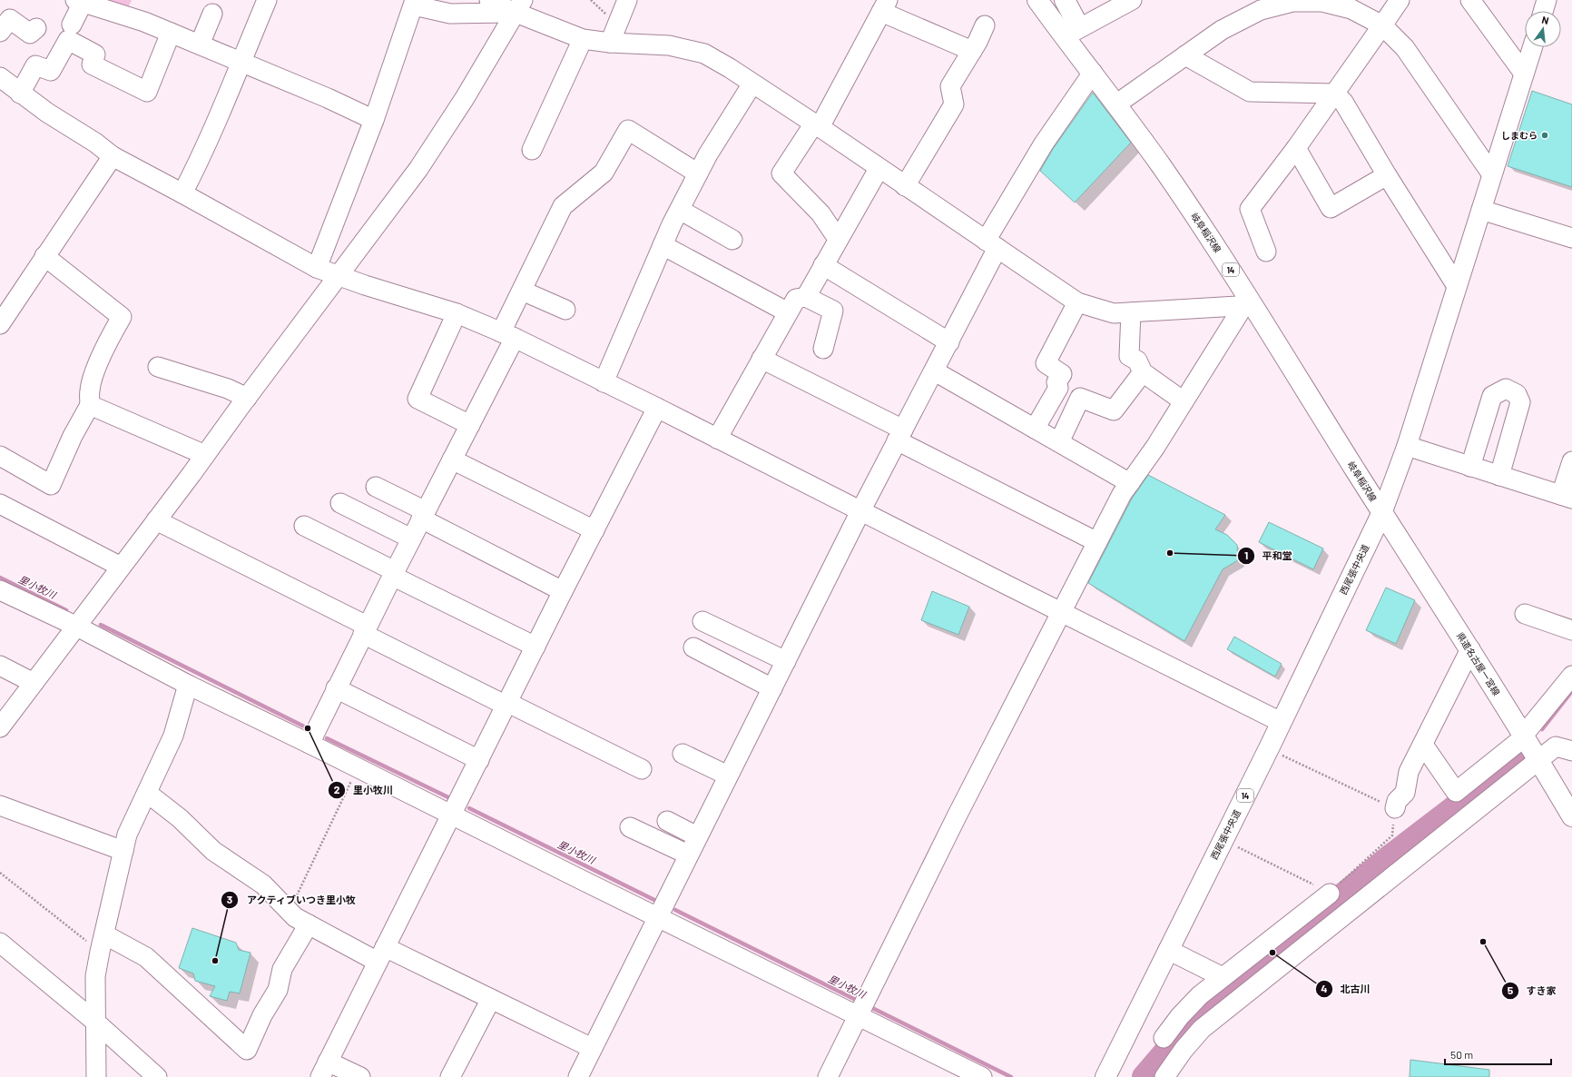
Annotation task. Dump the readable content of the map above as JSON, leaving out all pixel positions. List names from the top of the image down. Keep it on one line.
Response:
{"streets":{"main road":["岐阜稲沢線","14","西尾張中央道","県道名古屋一宮線"]},"crossings":[["岐阜稲沢線","14"],["岐阜稲沢線","西尾張中央道"],["岐阜稲沢線","県道名古屋一宮線"],["14","西尾張中央道"],["14","県道名古屋一宮線"],["西尾張中央道","県道名古屋一宮線"]],"water":["里小牧川"],"places":["しまむら","平和堂","里小牧川","すき家","北古川","アクティブいつき里小牧"],"scale_bar":"50 m","north":"top"}
